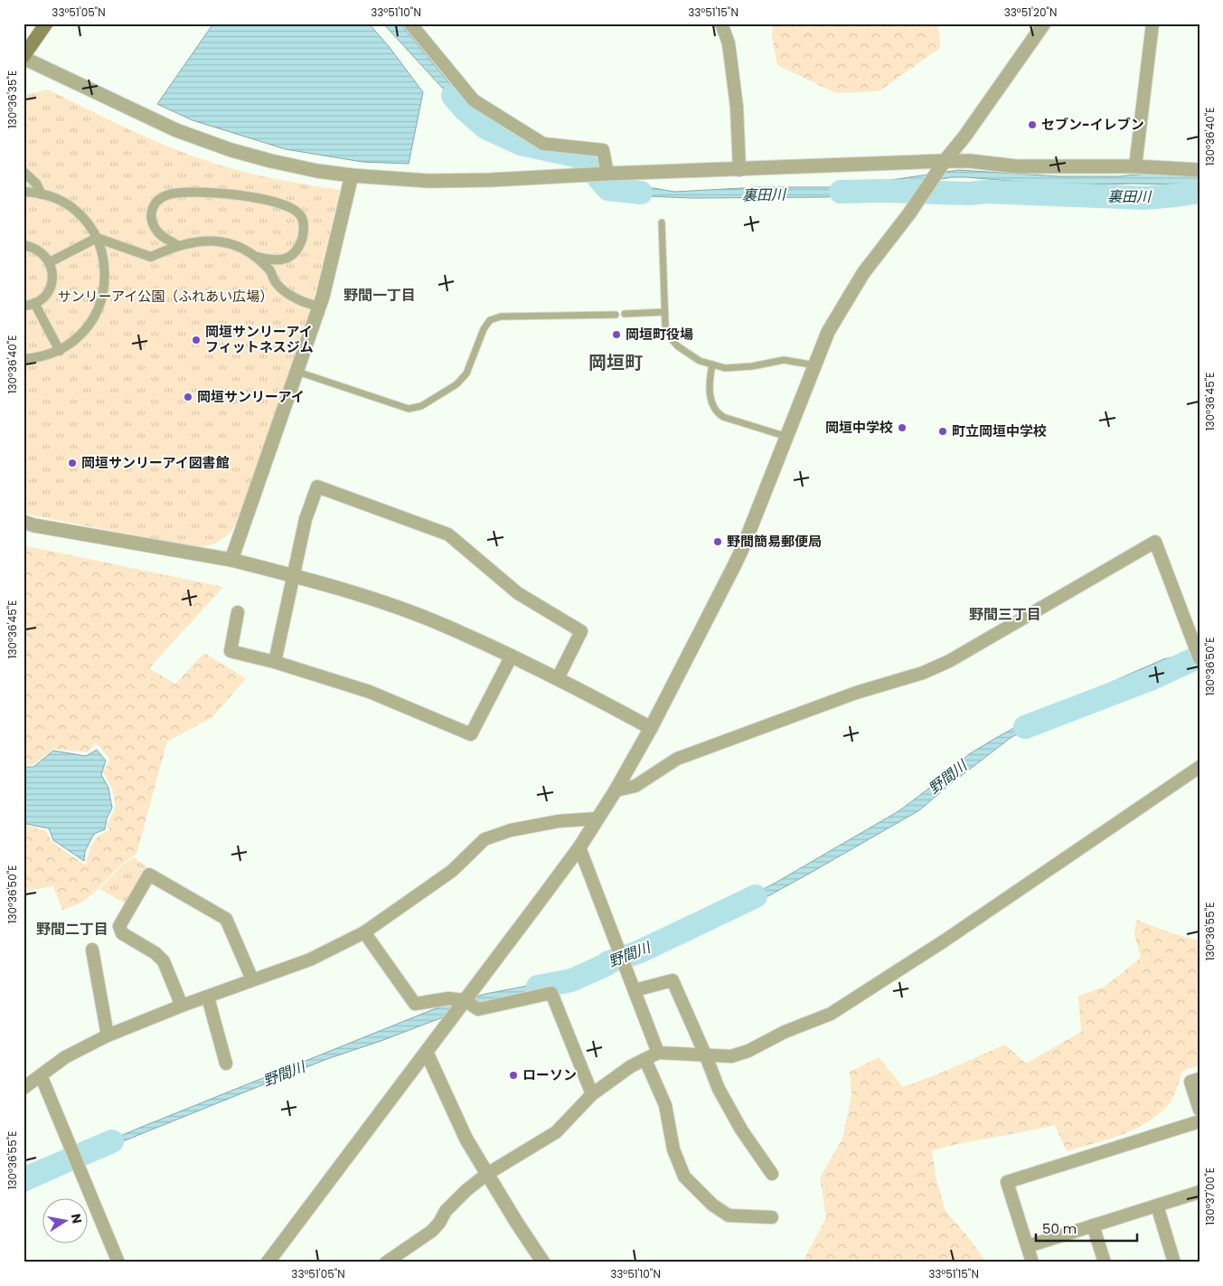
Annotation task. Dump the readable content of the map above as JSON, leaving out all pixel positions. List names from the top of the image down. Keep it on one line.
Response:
{"districts":["野間一丁目","岡垣町","野間三丁目","野間二丁目"],"water":["裏田川","野間川"],"parks":["サンリーアイ公園（ふれあい広場）"],"places":["セブン-イレブン","岡垣町役場","岡垣サンリーアイ フィットネスジム","岡垣サンリーアイ","岡垣中学校","町立岡垣中学校","岡垣サンリーアイ図書館","野間簡易郵便局","ローソン"],"scale_bar":"50 m","north":"right","coordinates":["33°51'05\"N","33°51'10\"N","33°51'15\"N","33°51'20\"N","130°36'35\"E","130°36'40\"E","130°36'45\"E","130°36'50\"E","130°36'55\"E","130°37'00\"E"]}
